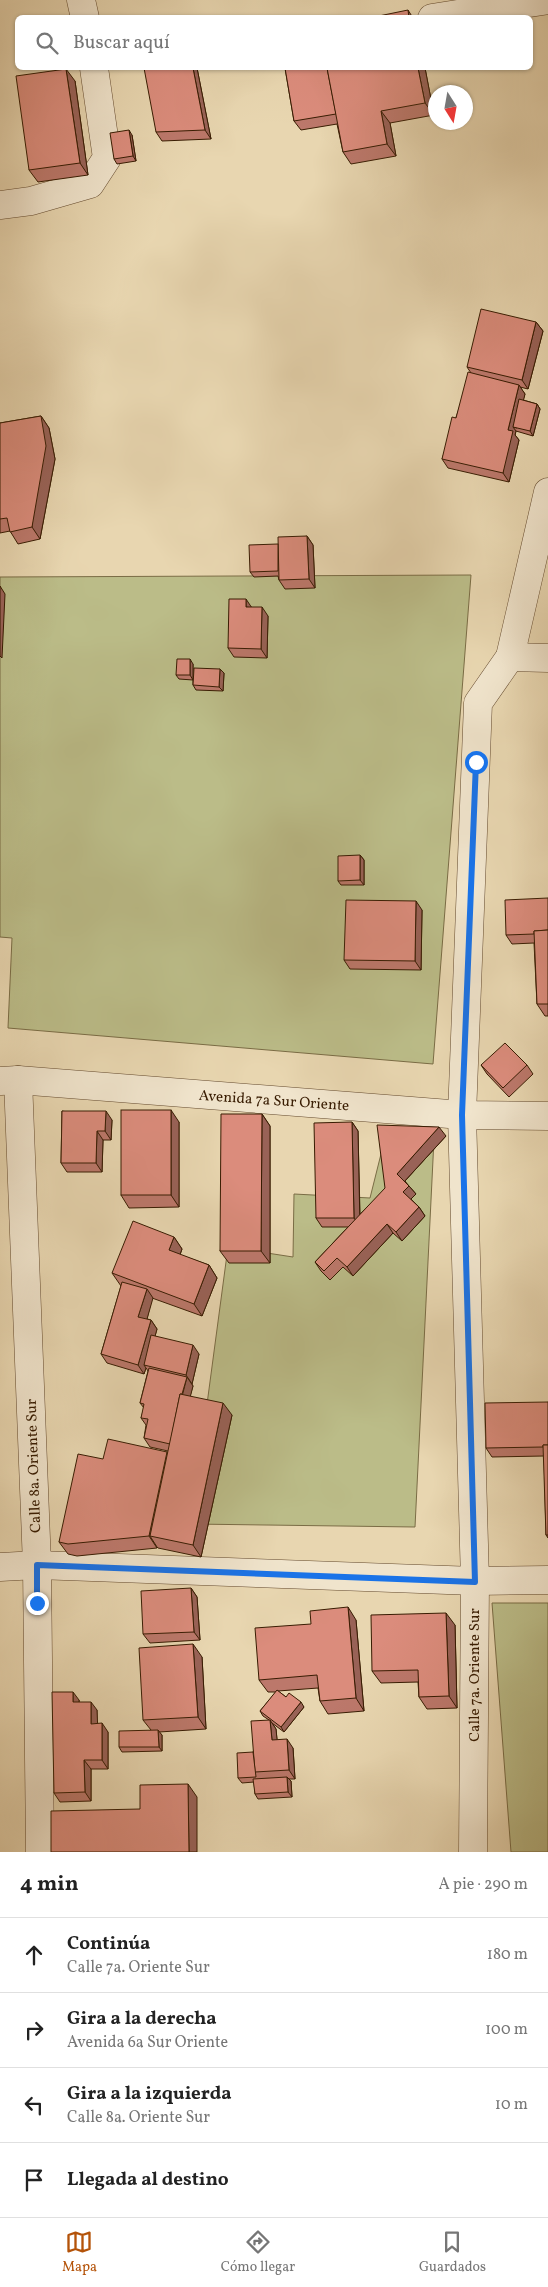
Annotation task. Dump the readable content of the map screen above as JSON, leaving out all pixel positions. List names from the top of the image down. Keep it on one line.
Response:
{"streets":{"street":["Avenida 7a Sur Oriente","Calle 8a. Oriente Sur","Calle 7a. Oriente Sur"]},"crossings":[["Avenida 7a Sur Oriente","Calle 8a. Oriente Sur"],["Avenida 7a Sur Oriente","Calle 7a. Oriente Sur"]],"north":"bottom","page":{"search":"Buscar aquí","heading":["4 min","A pie · 290 m"],"list":[["Continúa","Calle 7a. Oriente Sur","180 m"],["Gira a la derecha","Avenida 6a Sur Oriente","100 m"],["Gira a la izquierda","Calle 8a. Oriente Sur","10 m"],"Llegada al destino"],"nav":["Mapa","Cómo llegar","Guardados"]}}
